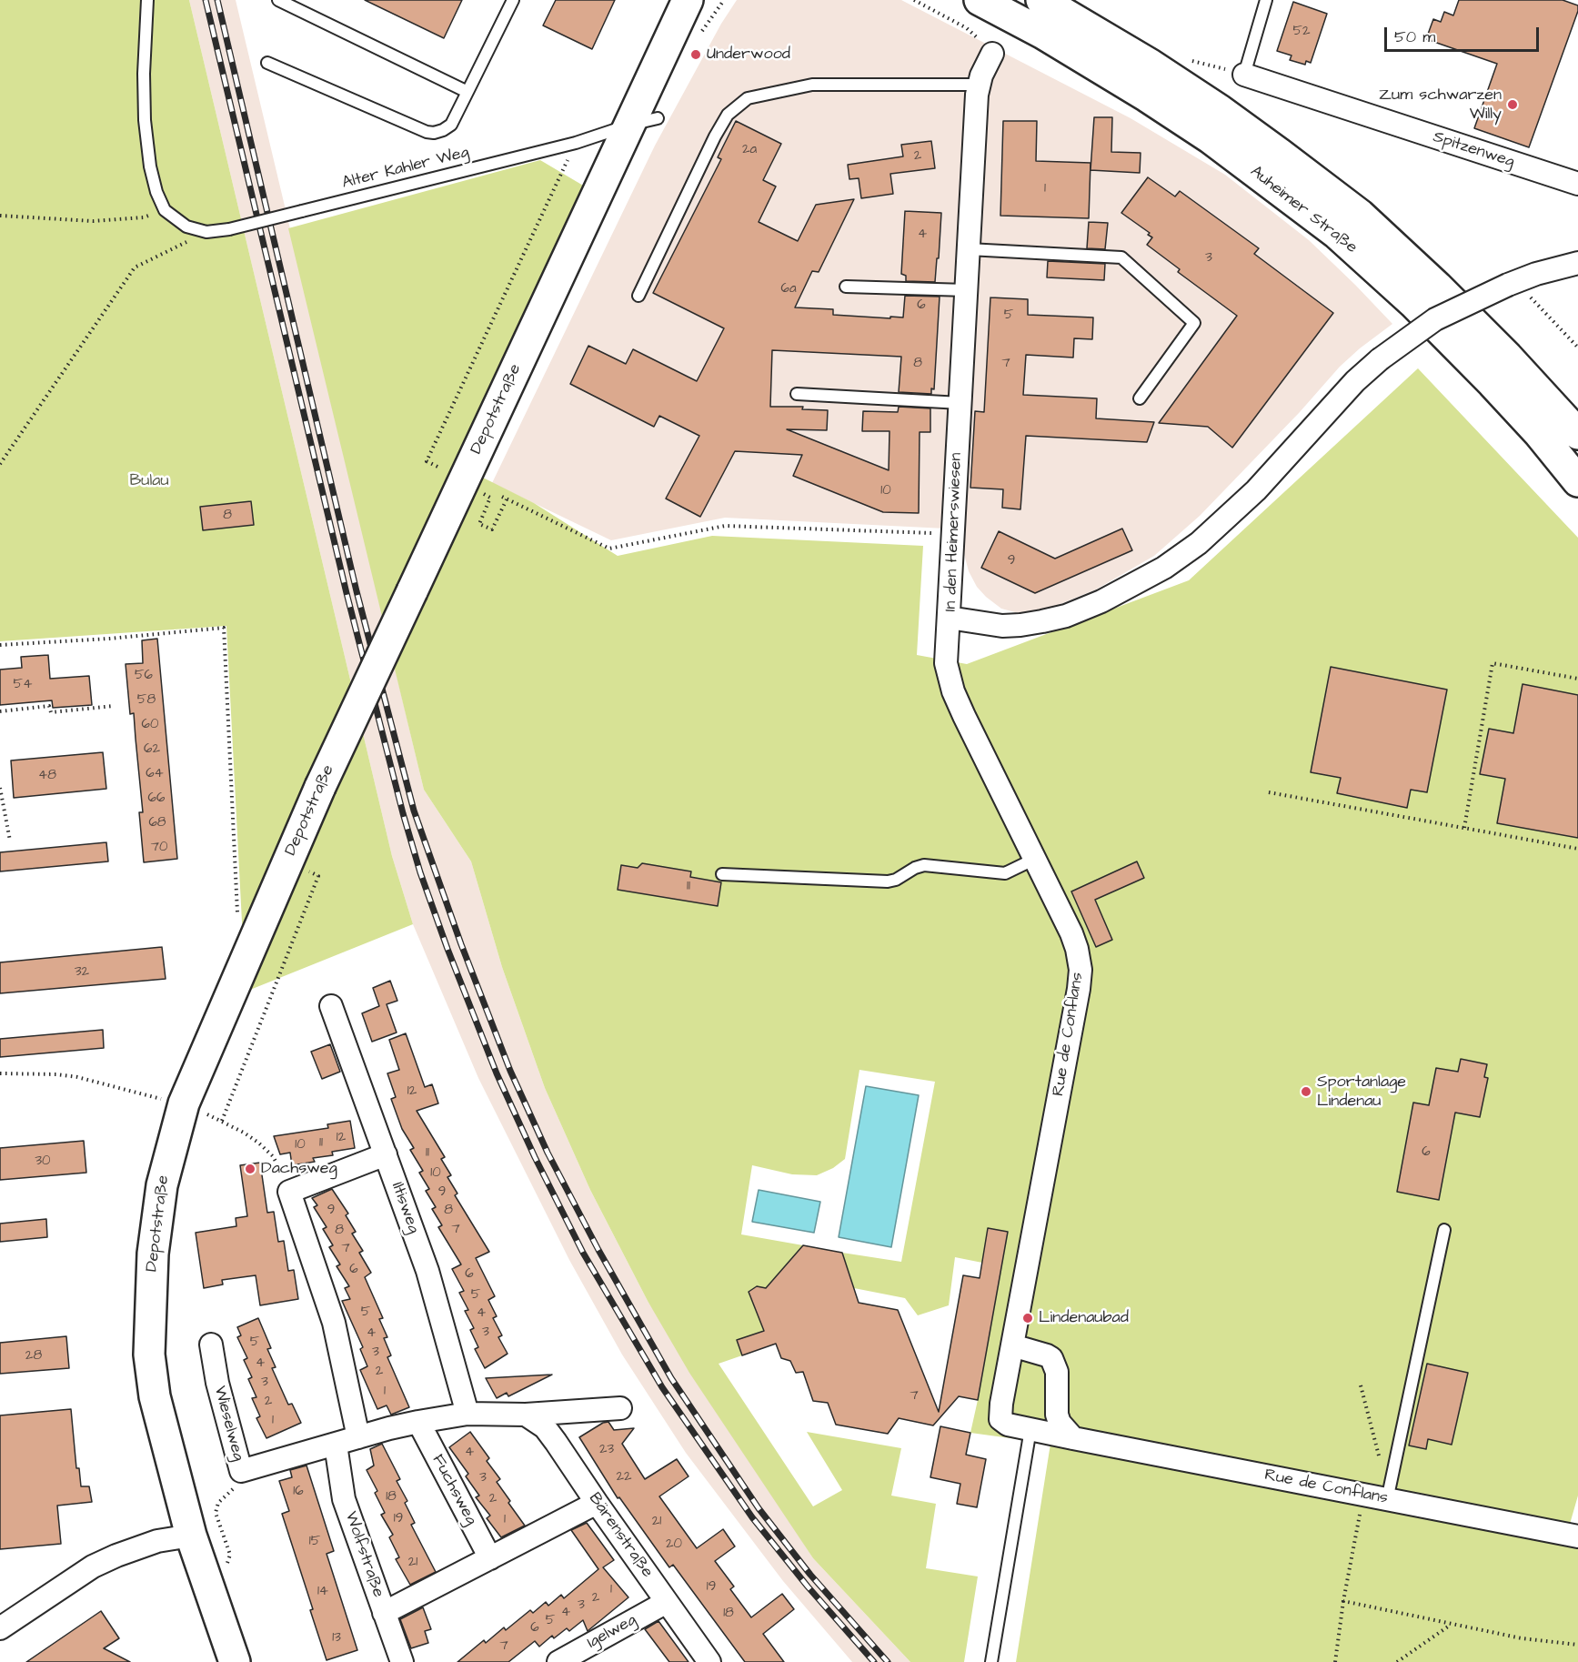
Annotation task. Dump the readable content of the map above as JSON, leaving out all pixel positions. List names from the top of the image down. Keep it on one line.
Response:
{"streets":{"main road":["Auheimer Straße","Depotstraße"],"street":["Spitzenweg","In den Heimerswiesen","Rue de Conflans","Iltisweg","Wieselweg","Fuchsweg","Bärenstraße","Wolfstraße","Igelweg"],"lane":["Alter Kahler Weg"]},"crossings":[["Alter Kahler Weg","Depotstraße"],["In den Heimerswiesen","Rue de Conflans"],["Wieselweg","Wolfstraße"],["Bärenstraße","Igelweg"]],"parks":["Bulau"],"places":["Underwood","Zum schwarzen Willy","Sportanlage Lindenau","Dachsweg","Lindenaubad"],"house_numbers":["52","2a","2","1","4","3","6a","6","5","8","7","10","8","9","56","54","58","60","62","64","48","66","68","70","11","32","12","12","11","10","6","11","30","10","9","9","8","7","8","7","6","6","5","5","4","3","4","5","3","28","4","2","3","1","7","2","1","23","4","22","3","16","18","2","19","1","21","15","20","21","19","1","14","2","3","4","18","5","6","13","7"],"scale_bar":"50 m"}
